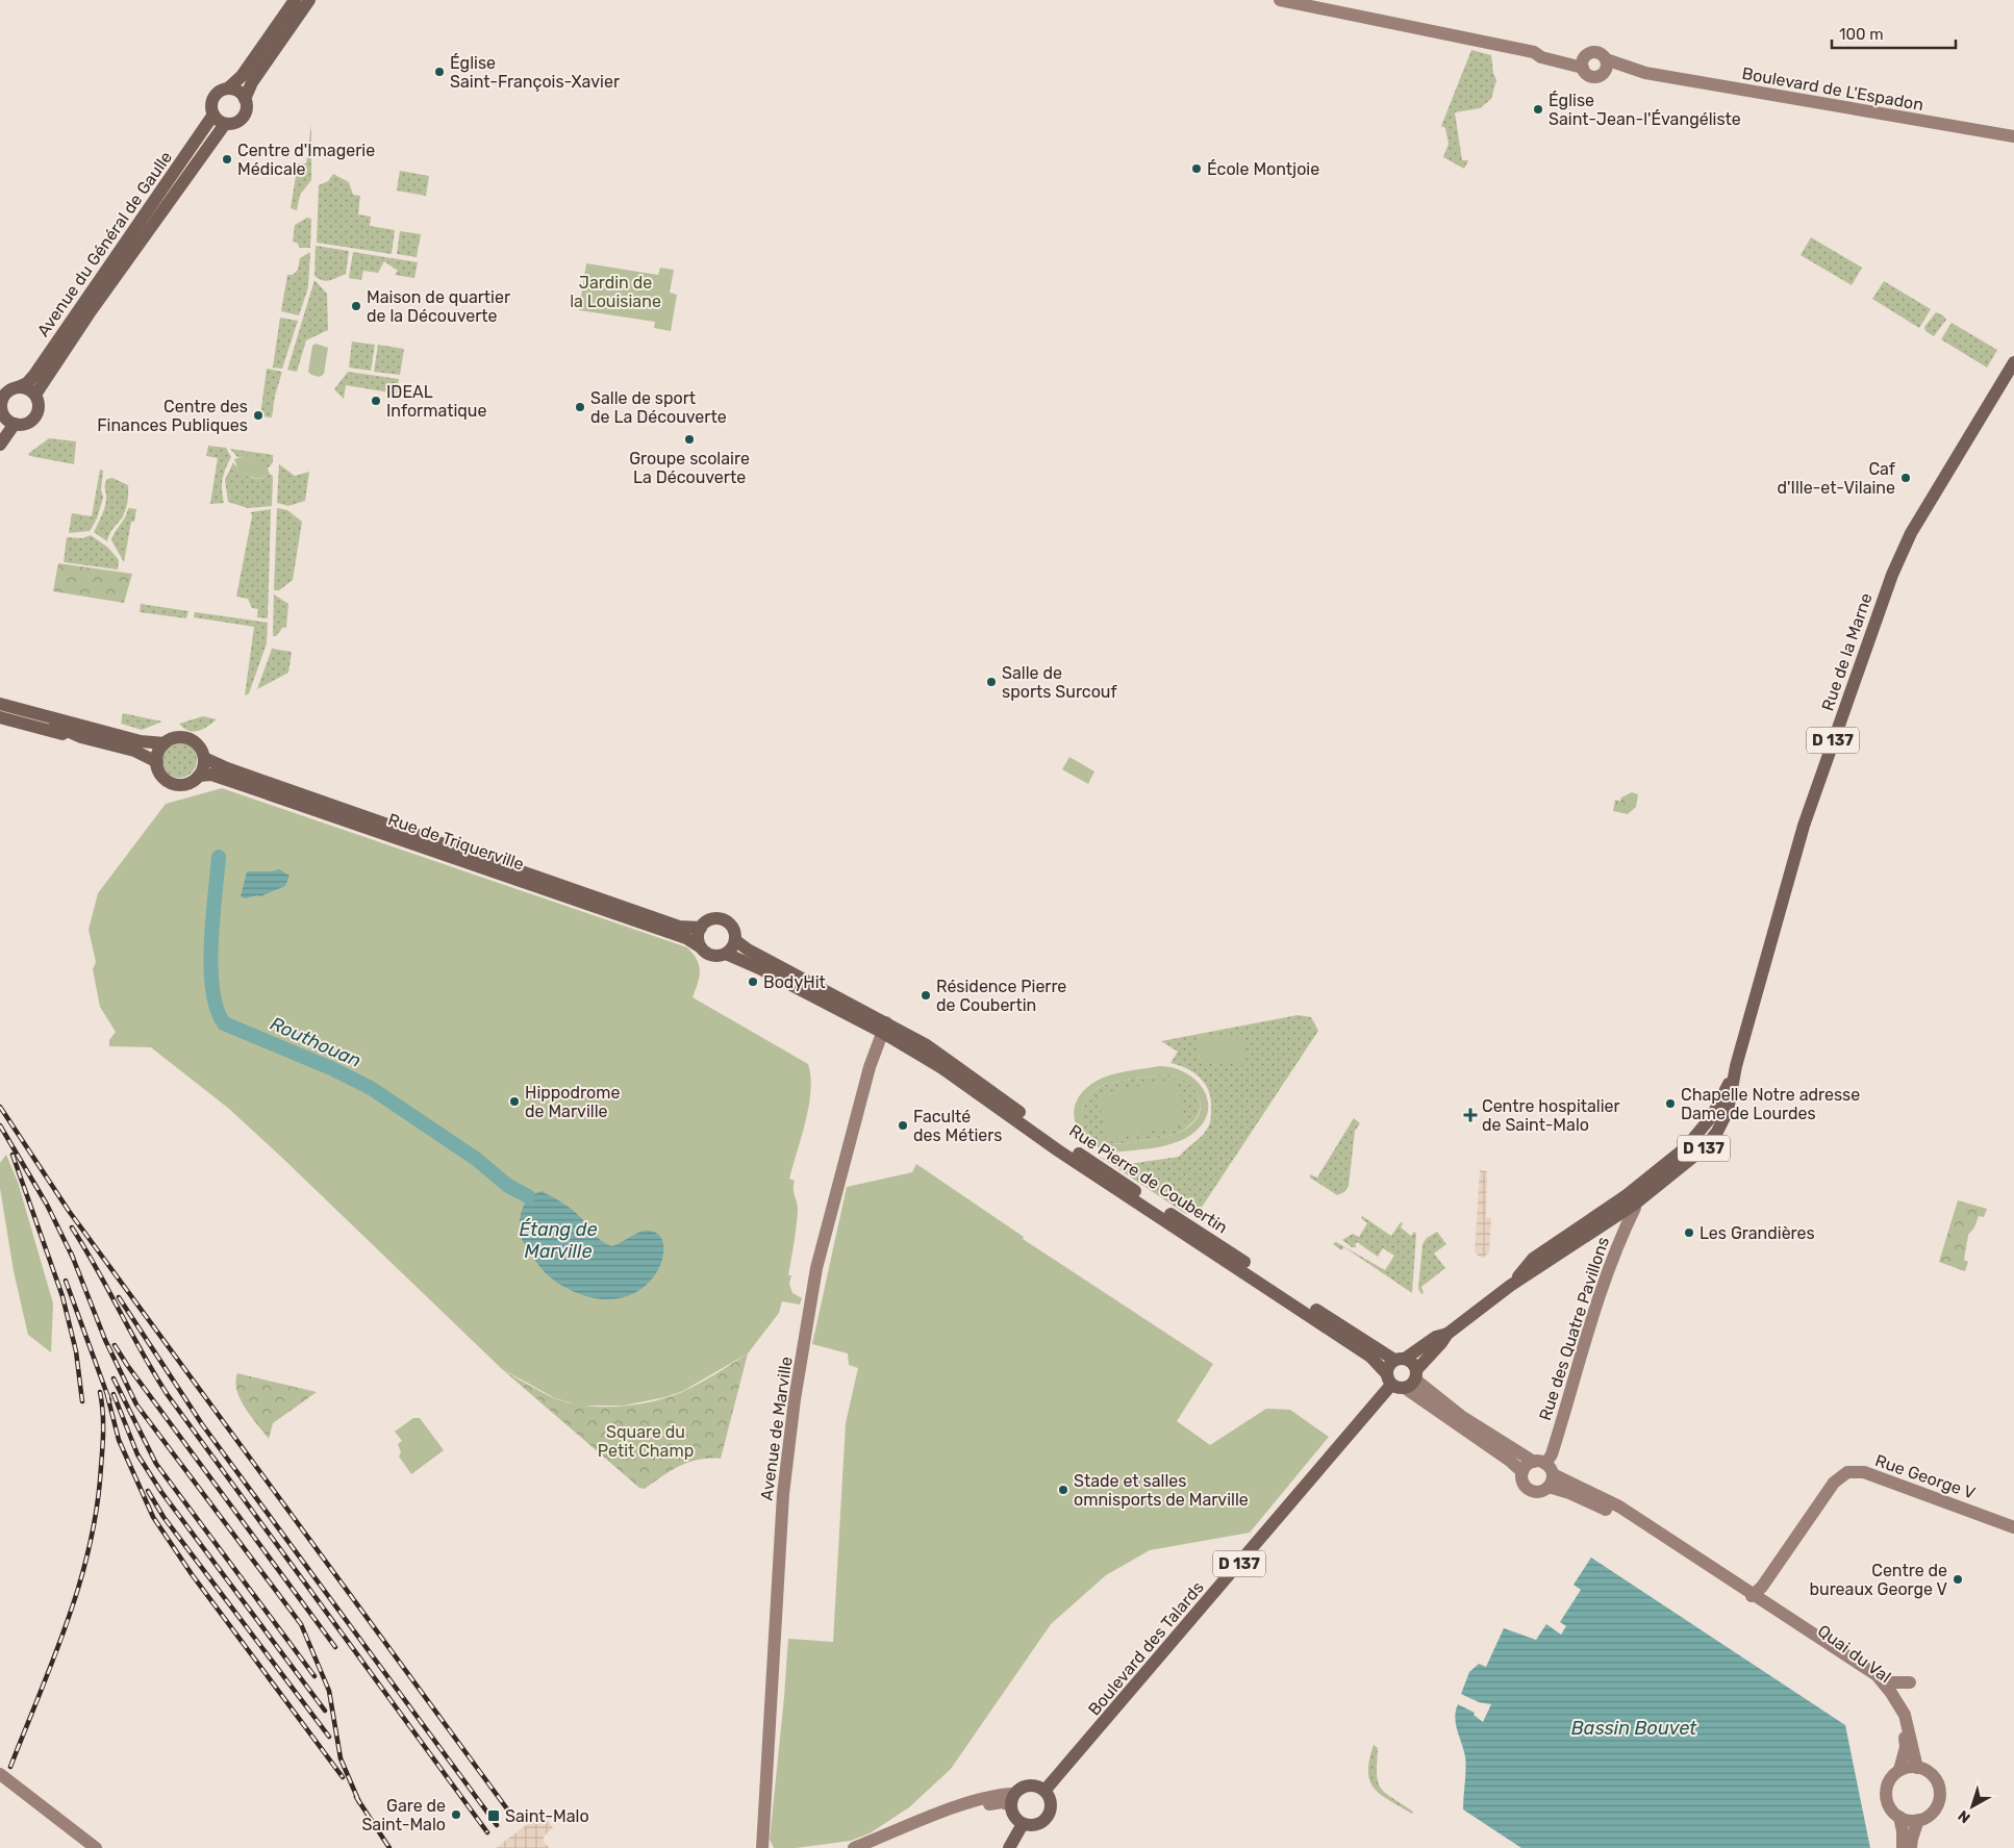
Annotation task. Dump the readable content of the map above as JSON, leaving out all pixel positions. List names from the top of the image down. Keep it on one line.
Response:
{"streets":{"main road":["Avenue du Général de Gaulle","Rue de la Marne","D 137","Rue de Triquerville","Rue Pierre de Coubertin","Boulevard des Talards"],"street":["Boulevard de L'Espadon","Rue des Quatre Pavillons","Avenue de Marville","Rue George V","Quai du Val"]},"crossings":[["Rue de la Marne","D 137"],["Rue de la Marne","Rue des Quatre Pavillons"],["D 137","Rue Pierre de Coubertin"],["D 137","Rue des Quatre Pavillons"],["D 137","Quai du Val"],["Rue Pierre de Coubertin","Avenue de Marville"],["Rue Pierre de Coubertin","Boulevard des Talards"],["Rue Pierre de Coubertin","Quai du Val"],["Rue des Quatre Pavillons","Quai du Val"],["Rue George V","Quai du Val"]],"water":["Routhouan","Étang de Marville","Bassin Bouvet"],"parks":["Jardin de la Louisiane","Square du Petit Champ"],"places":{"other":["Église Saint-François-Xavier","Église Saint-Jean-l'Évangéliste","Centre d'Imagerie Médicale","École Montjoie","Maison de quartier de la Découverte","IDEAL Informatique","Salle de sport de La Découverte","Centre des Finances Publiques","Groupe scolaire La Découverte","Caf d'Ille-et-Vilaine","Salle de sports Surcouf","BodyHit","Résidence Pierre de Coubertin","Hippodrome de Marville","Chapelle Notre adresse Dame de Lourdes","Faculté des Métiers","Les Grandières","Stade et salles omnisports de Marville","Centre de bureaux George V","Gare de Saint-Malo"],"health":["Centre hospitalier de Saint-Malo"],"transit":["Saint-Malo"]},"scale_bar":"100 m","north":"bottom left"}
